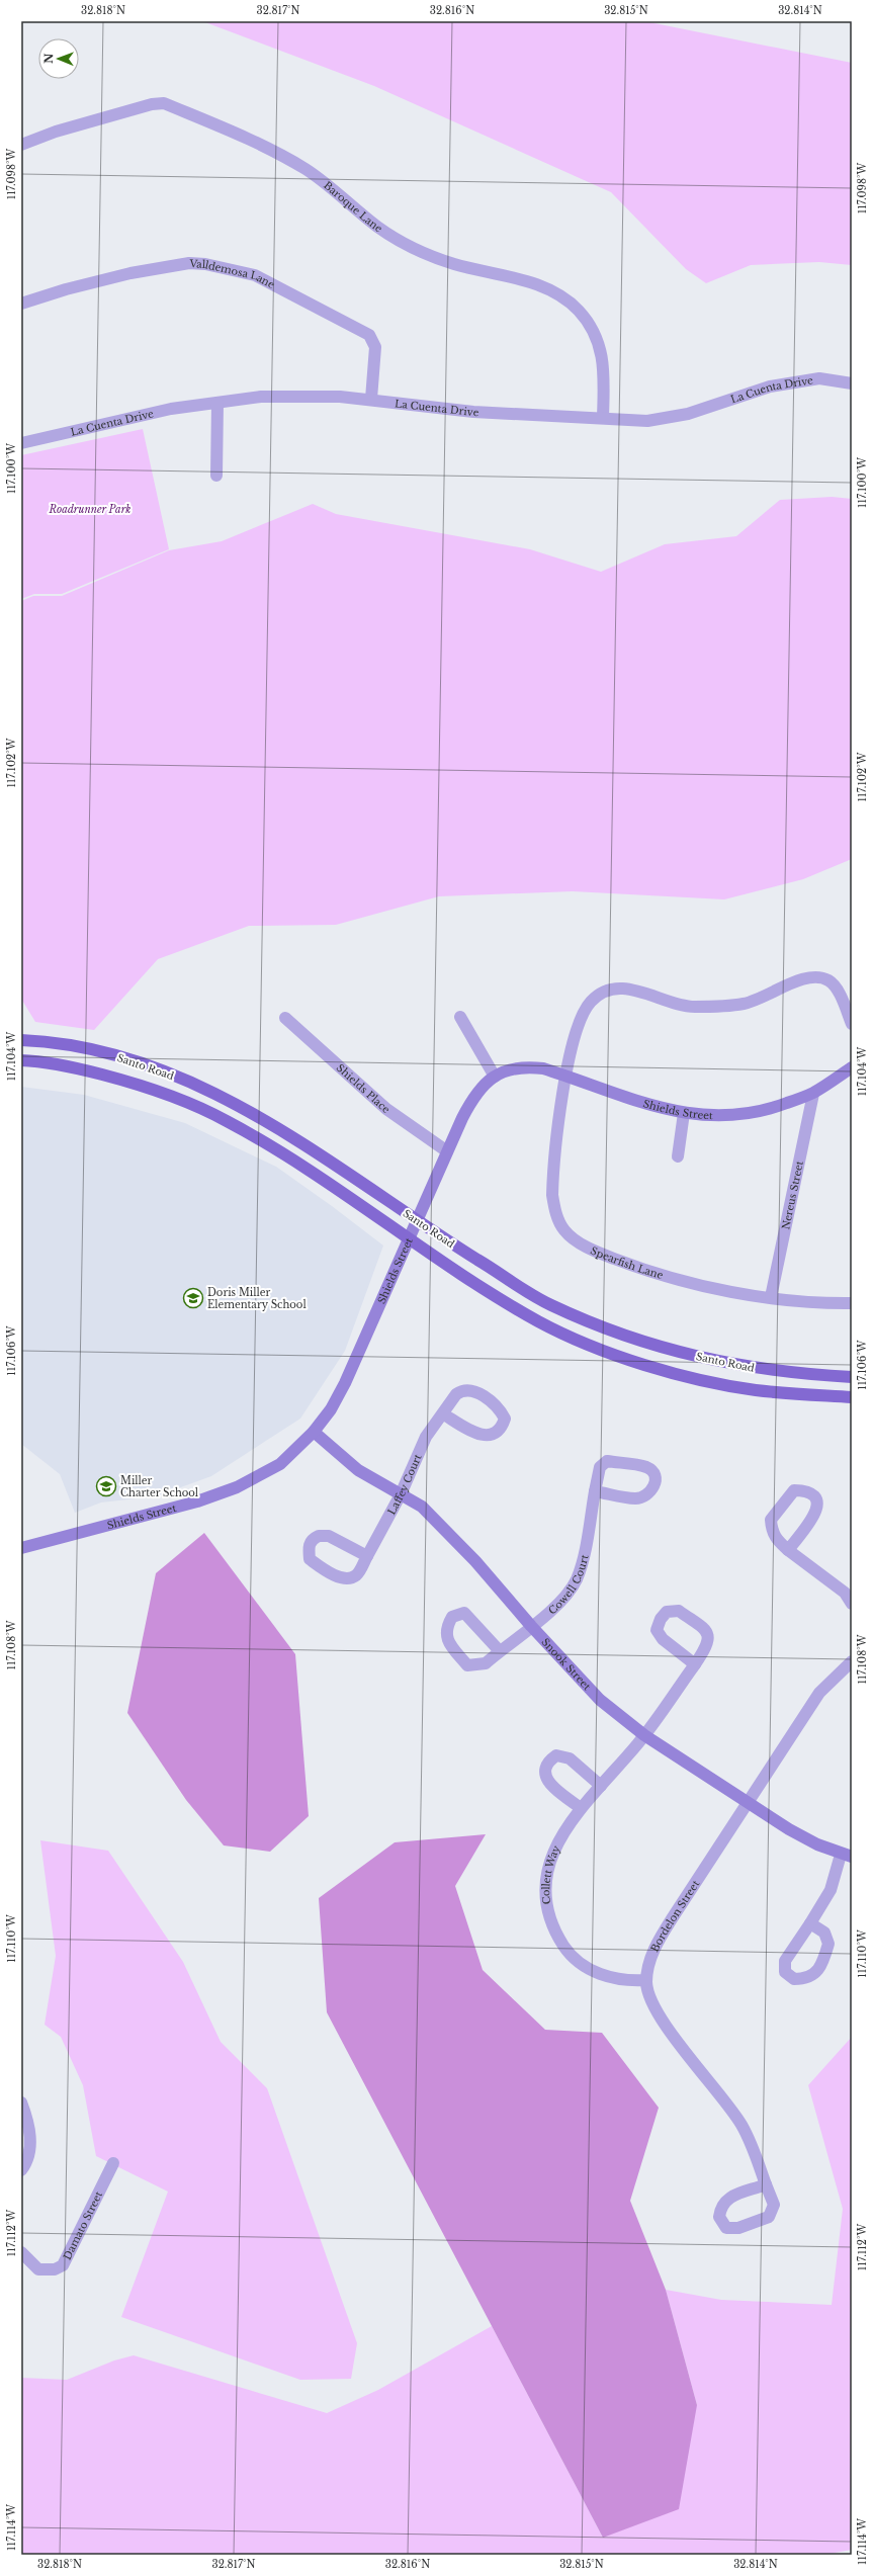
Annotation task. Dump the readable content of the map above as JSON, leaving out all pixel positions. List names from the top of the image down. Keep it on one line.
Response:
{"streets":{"main road":["Santo Road"],"street":["Baroque Lane","Valldemosa Lane","La Cuenta Drive","Shields Place","Shields Street","Nereus Street","Spearfish Lane","Laffey Court","Cowell Court","Snook Street","Collett Way","Bordelon Street","Damato Street"]},"crossings":[["Baroque Lane","La Cuenta Drive"],["Valldemosa Lane","La Cuenta Drive"],["Santo Road","Shields Street"],["Shields Place","Shields Street"],["Shields Street","Nereus Street"],["Shields Street","Spearfish Lane"],["Shields Street","Snook Street"],["Nereus Street","Spearfish Lane"],["Laffey Court","Snook Street"],["Cowell Court","Snook Street"],["Snook Street","Collett Way"],["Snook Street","Bordelon Street"],["Collett Way","Bordelon Street"]],"parks":["Roadrunner Park"],"places":{"school or university":["Doris Miller Elementary School","Miller Charter School"]},"north":"left","coordinates":["32.818°N","32.817°N","32.816°N","32.815°N","32.814°N","117.098°W","117.100°W","117.102°W","117.104°W","117.106°W","117.108°W","117.110°W","117.112°W","117.114°W"]}
